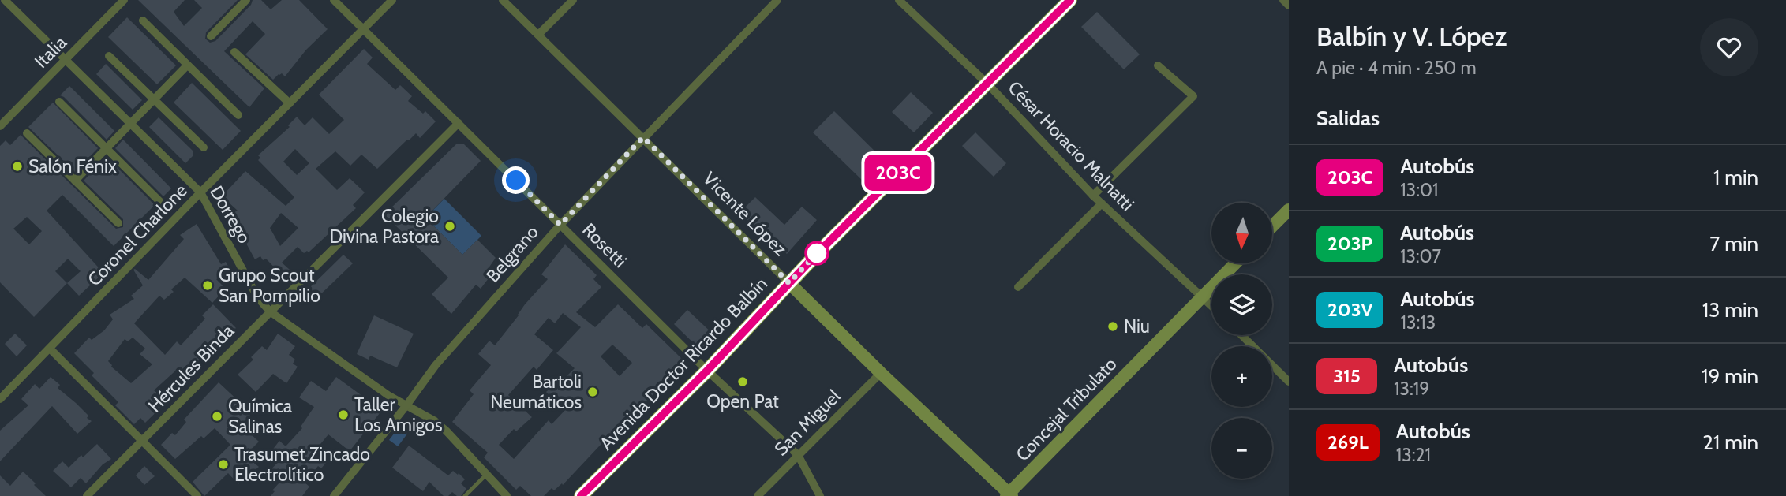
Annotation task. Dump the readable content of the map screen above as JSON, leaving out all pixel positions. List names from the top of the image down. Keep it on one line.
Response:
{"streets":{"main road":["Avenida Doctor Ricardo Balbín"],"street":["Italia","César Horacio Malnatti","Vicente López","Dorrego","Coronel Charlone","Rosetti","Belgrano","Hércules Binda","Concejal Tribulato","San Miguel"]},"crossings":[["Italia","Dorrego"],["César Horacio Malnatti","Avenida Doctor Ricardo Balbín"],["César Horacio Malnatti","Concejal Tribulato"],["Vicente López","Belgrano"],["Vicente López","Avenida Doctor Ricardo Balbín"],["Vicente López","Concejal Tribulato"],["Vicente López","San Miguel"],["Dorrego","Coronel Charlone"],["Dorrego","Belgrano"],["Dorrego","Hércules Binda"],["Coronel Charlone","Rosetti"],["Rosetti","Belgrano"],["Rosetti","Avenida Doctor Ricardo Balbín"],["Rosetti","Hércules Binda"],["Rosetti","San Miguel"]],"places":["Salón Fénix","Colegio Divina Pastora","Grupo Scout San Pompilio","Niu","Open Pat","Bartoli Neumáticos","Taller Los Amigos","Química Salinas","Trasumet Zincado Electrolítico"],"lines":["bus line 203C"],"north":"bottom","page":{"on_map":"203C","heading":[["Balbín y V. López","A pie · 4 min · 250 m"],"Salidas"],"list":[{"mark":"203C","name":"Autobús","note":"13:01","value":"1 min"},{"mark":"203P","name":"Autobús","note":"13:07","value":"7 min"},{"mark":"203V","name":"Autobús","note":"13:13","value":"13 min"},{"mark":"315","name":"Autobús","note":"13:19","value":"19 min"},{"mark":"269L","name":"Autobús","note":"13:21","value":"21 min"}],"map_buttons":["+","−"]}}
